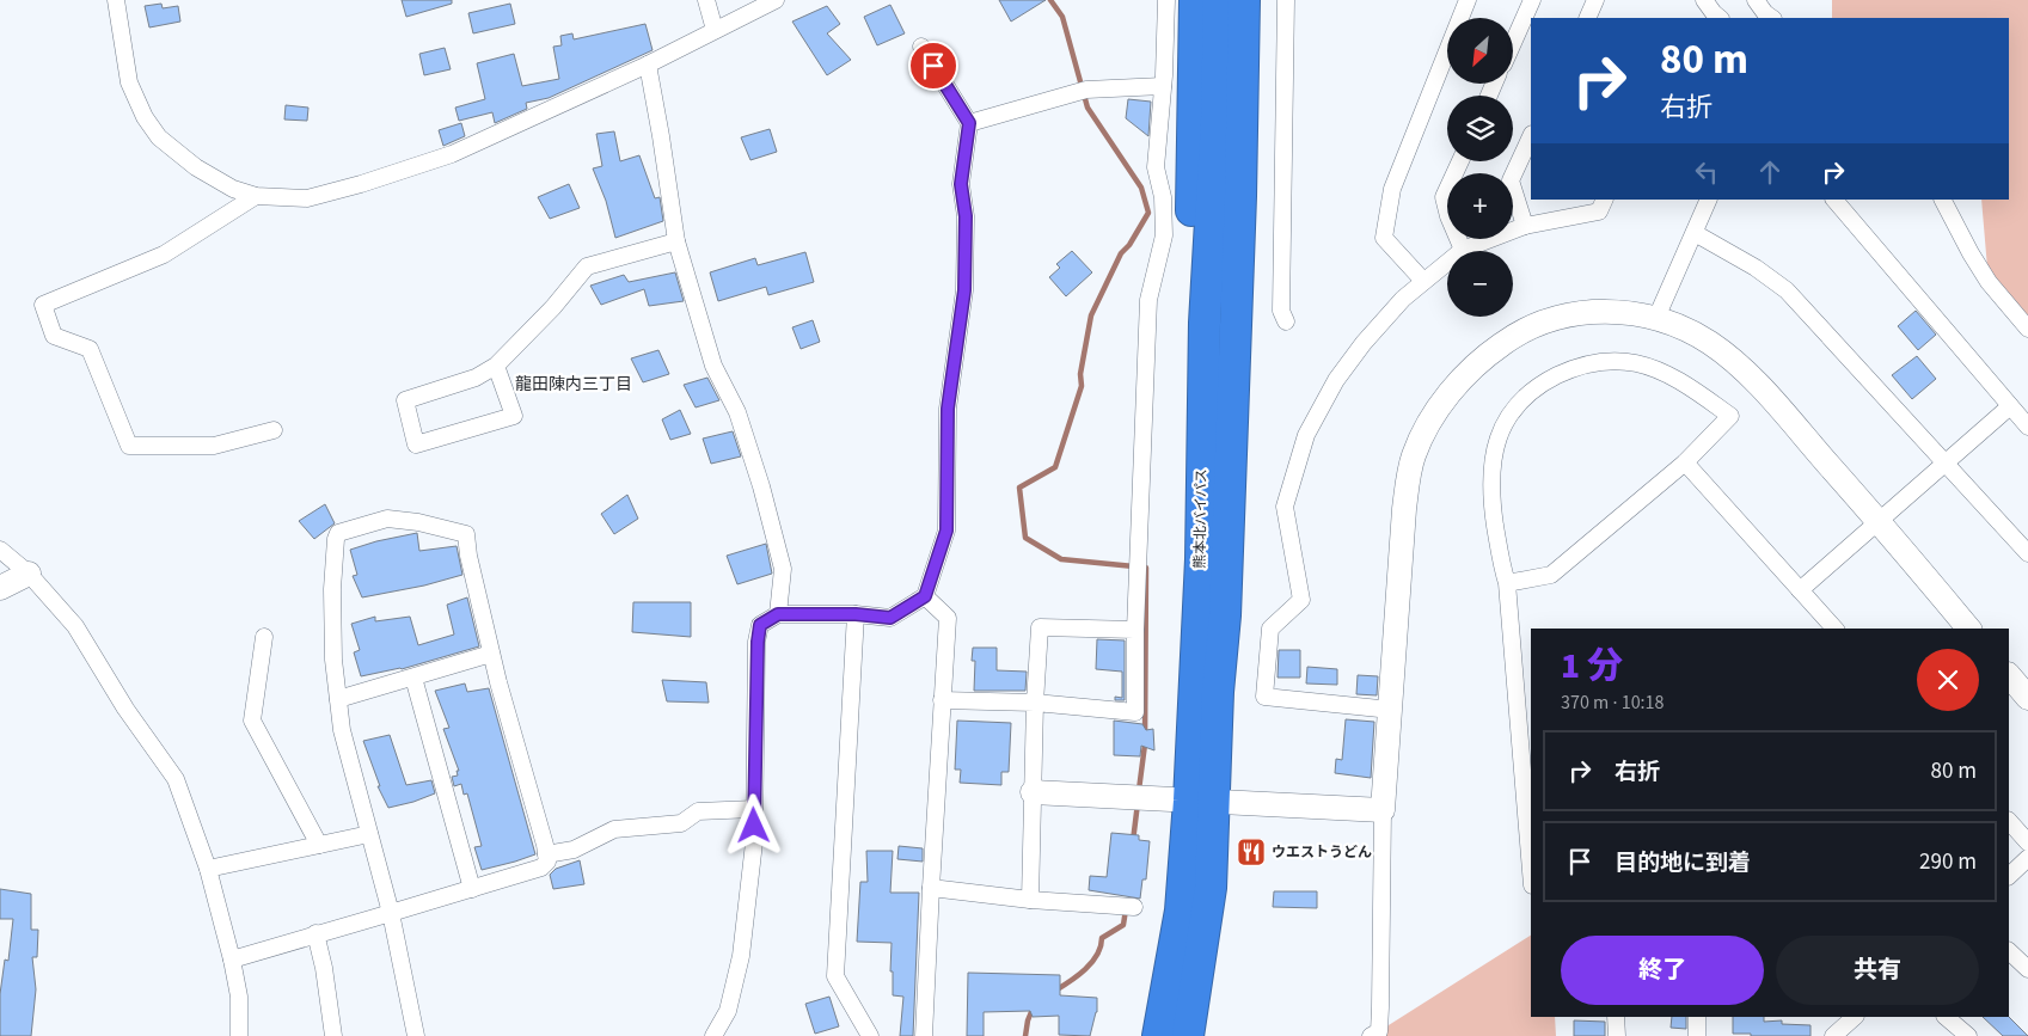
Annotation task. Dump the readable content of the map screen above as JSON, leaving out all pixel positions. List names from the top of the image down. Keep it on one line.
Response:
{"streets":{"highway":["熊本北バイパス"]},"districts":["龍田陳内三丁目"],"places":{"restaurant":["ウエストうどん"]},"north":"bottom left","page":{"map_buttons":["+","−"],"turn":["80 m","右折"],"heading":["1 分","370 m · 10:18"],"list":[{"name":"右折","value":"80 m"},{"name":"目的地に到着","value":"290 m"}],"buttons":["終了","共有"]}}
